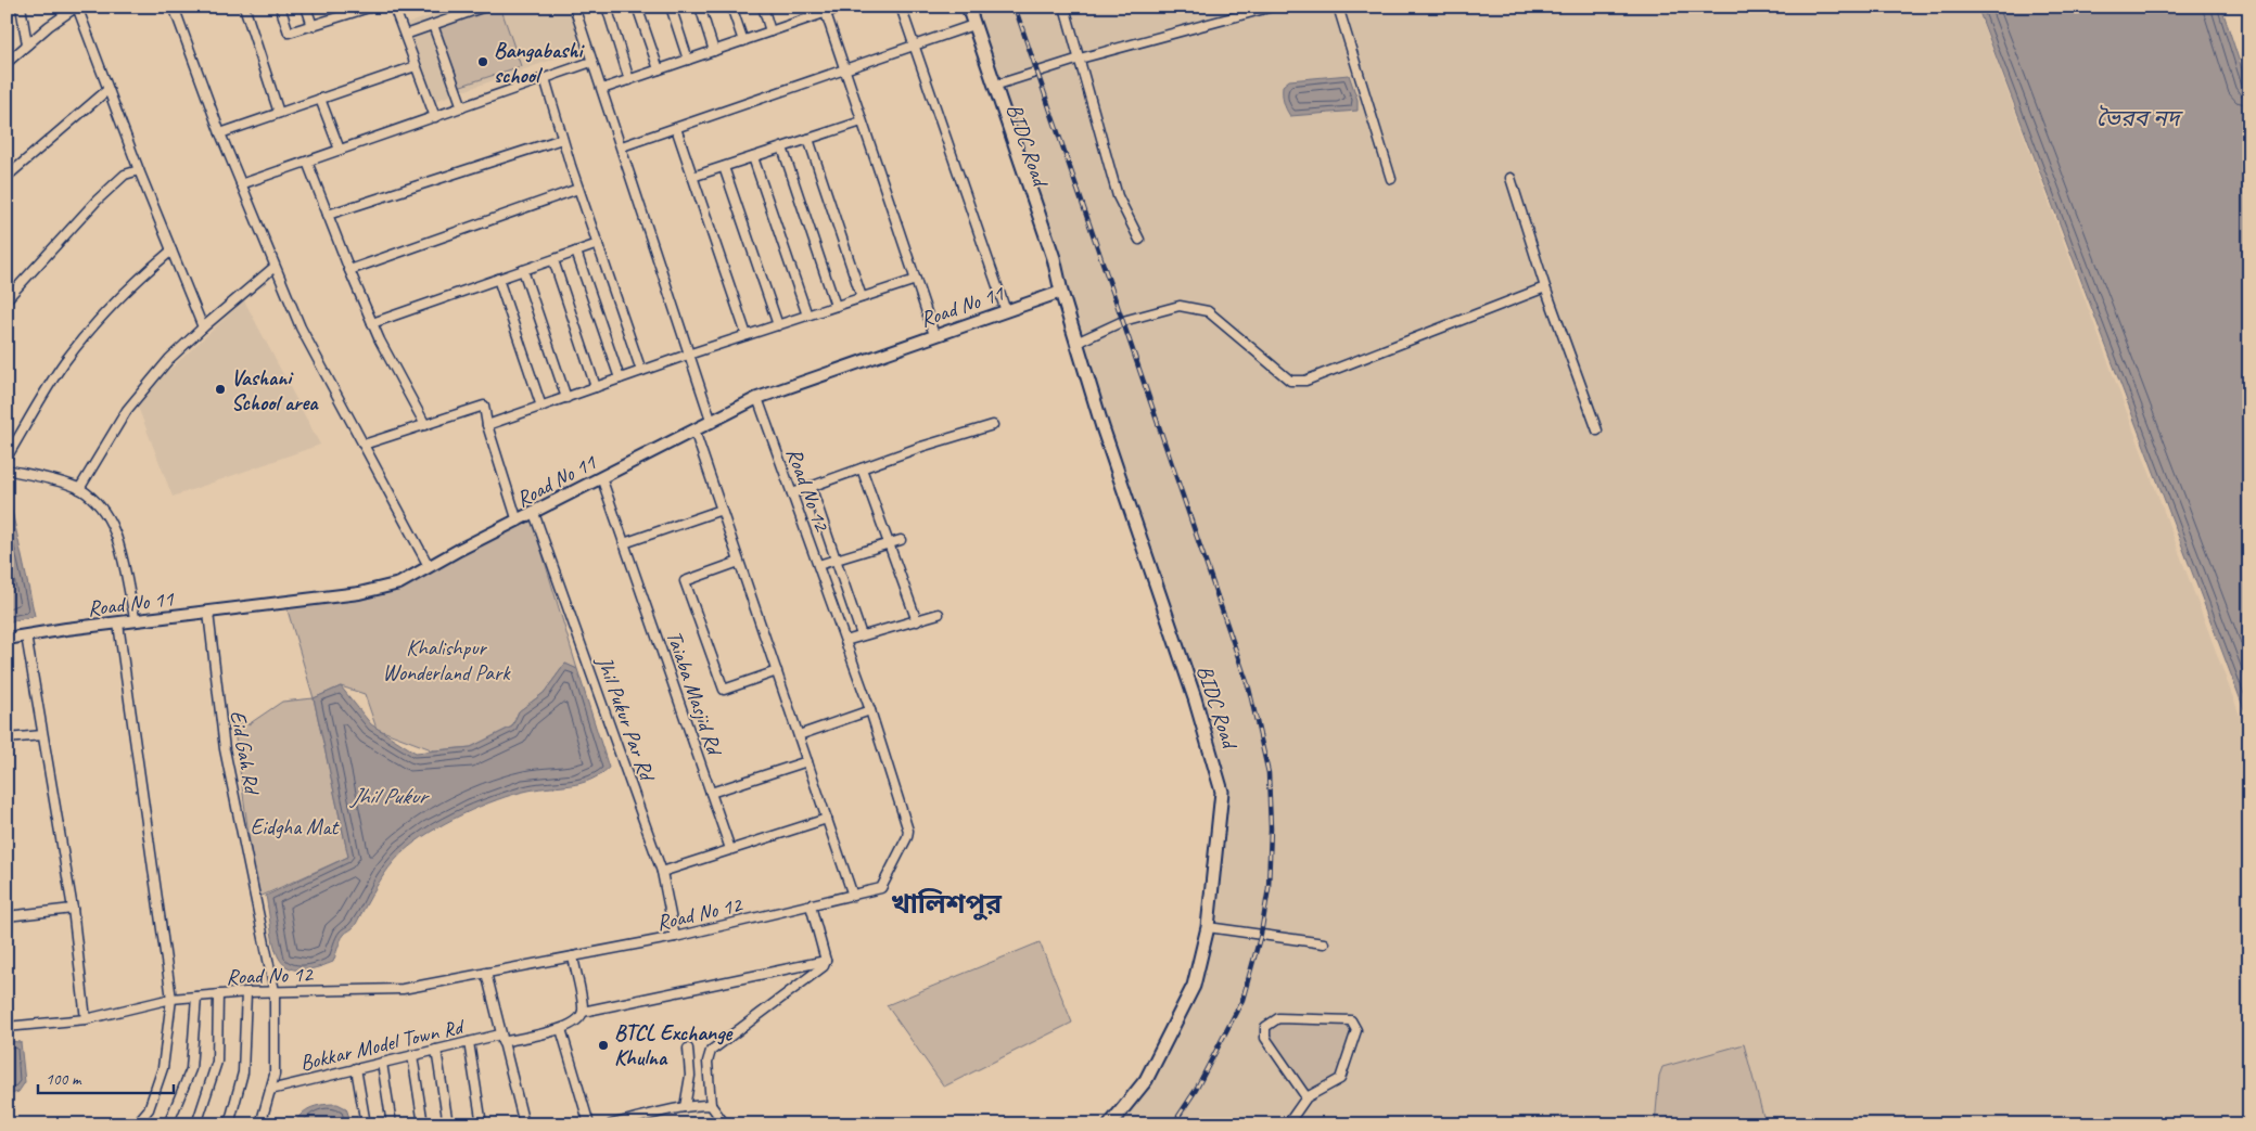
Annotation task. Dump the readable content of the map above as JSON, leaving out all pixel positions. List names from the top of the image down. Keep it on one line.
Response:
{"streets":{"main road":["BIDC Road"],"street":["Road No 11","Road No 12","Taiaba Masjid Rd","Jhil Pukur Par Rd","Eid Gah Rd","Bokkar Model Town Rd"]},"crossings":[["BIDC Road","Road No 11"],["Road No 11","Road No 12"],["Road No 11","Taiaba Masjid Rd"],["Road No 11","Jhil Pukur Par Rd"],["Road No 11","Eid Gah Rd"],["Road No 12","Jhil Pukur Par Rd"],["Road No 12","Eid Gah Rd"],["Eid Gah Rd","Bokkar Model Town Rd"]],"districts":["খালিশপুর"],"water":["ভৈরব নদ","Jhil Pukur"],"parks":["Khalishpur Wonderland Park","Eidgha Mat"],"places":["Bangabashi school","Vashani School area","BTCL Exchange Khulna"],"scale_bar":"100 m"}
